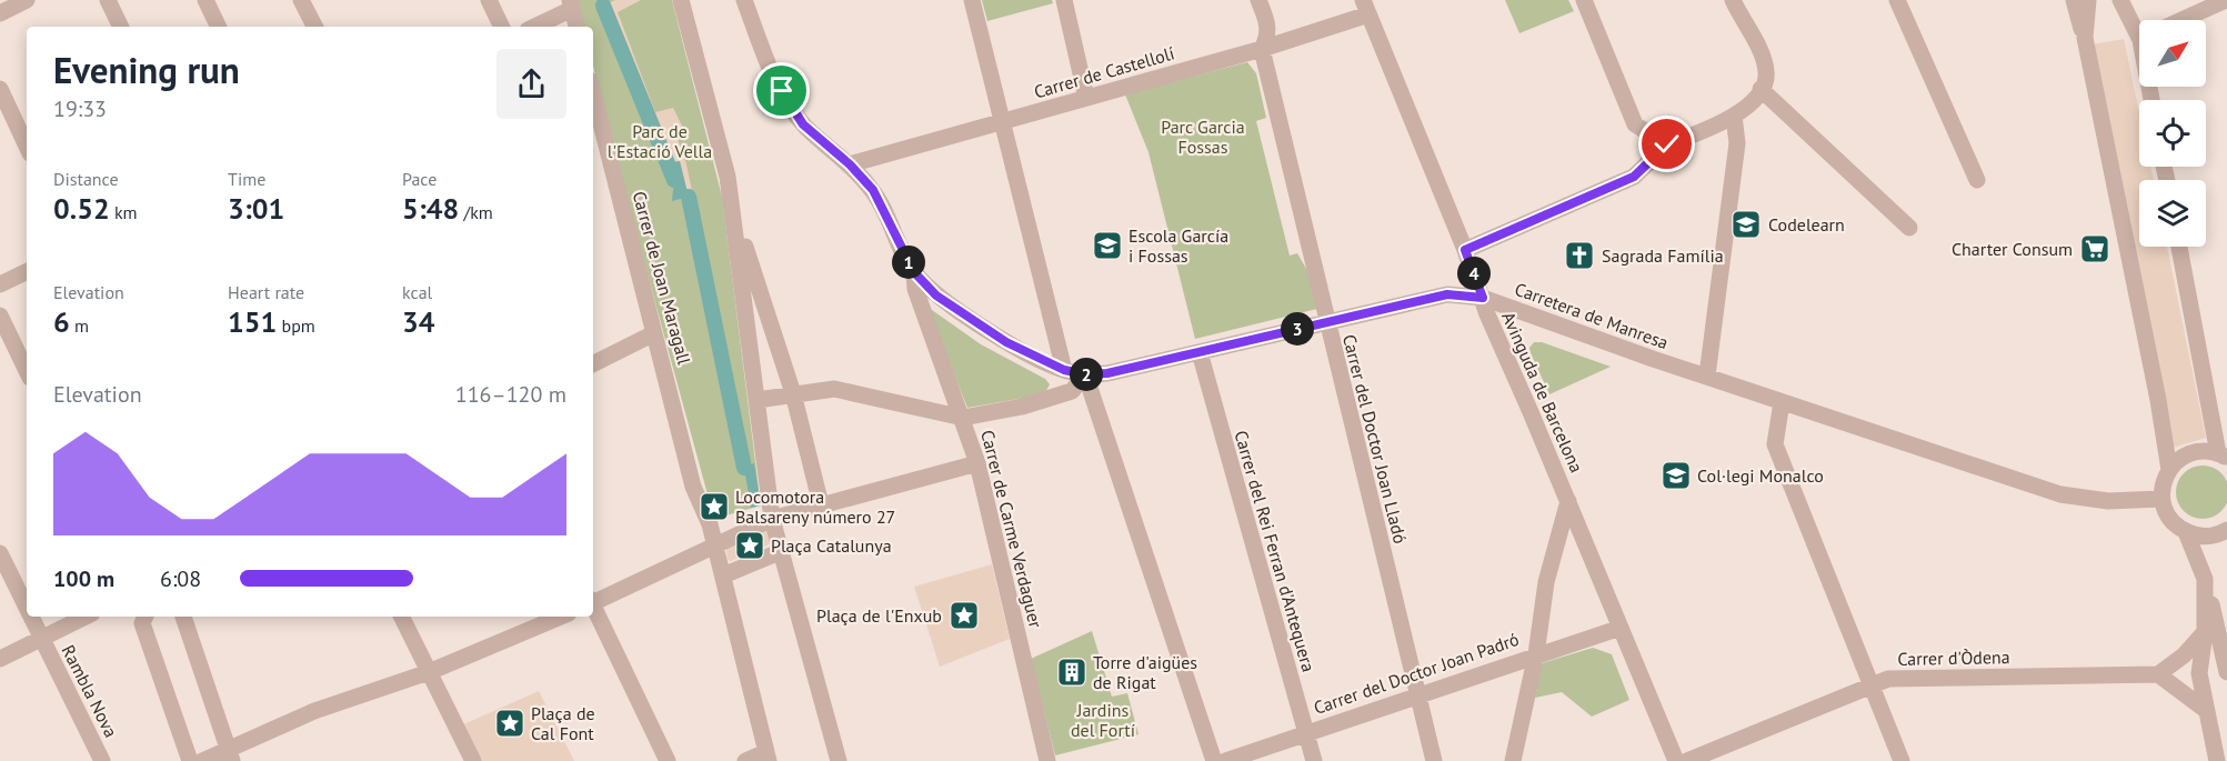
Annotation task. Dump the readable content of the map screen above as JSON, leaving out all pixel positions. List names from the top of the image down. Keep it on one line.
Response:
{"streets":{"street":["Carrer de Castellolí","Carrer de Joan Maragall","Carretera de Manresa","Avinguda de Barcelona","Carrer del Doctor Joan Lladó","Carrer de Carme Verdaguer","Carrer del Rei Ferran d'Antequera","Carrer d'Òdena","Carrer del Doctor Joan Padró","Rambla Nova"]},"crossings":[["Carrer de Castellolí","Carretera de Manresa"],["Carrer de Castellolí","Avinguda de Barcelona"],["Carrer de Castellolí","Carrer del Doctor Joan Lladó"],["Carretera de Manresa","Avinguda de Barcelona"],["Carretera de Manresa","Carrer del Doctor Joan Lladó"],["Carretera de Manresa","Carrer de Carme Verdaguer"],["Carretera de Manresa","Carrer del Rei Ferran d'Antequera"],["Avinguda de Barcelona","Carrer del Doctor Joan Padró"],["Carrer del Doctor Joan Lladó","Carrer del Doctor Joan Padró"],["Carrer del Rei Ferran d'Antequera","Carrer del Doctor Joan Padró"]],"parks":["Parc Garcia Fossas","Parc de l'Estació Vella","Jardins del Fortí"],"places":{"school or university":["Codelearn","Escola García i Fossas","Col·legi Monalco"],"supermarket":["Charter Consum"],"church":["Sagrada Família"],"place":["Locomotora Balsareny número 27","Plaça Catalunya","Plaça de l'Enxub","Plaça de Cal Font"],"building":["Torre d'aigües de Rigat"]},"north":"top right","page":{"heading":["Evening run","19:33"],"stats":[["Distance","0.52 km"],["Time","3:01"],["Pace","5:48 /km"],["Elevation","6 m"],["Heart rate","151 bpm"],["kcal","34"]],"pins":["1","4","3","2"],"chart":["Elevation","116–120 m"],"list":[{"name":"100 m","note":"6:08"}]}}
